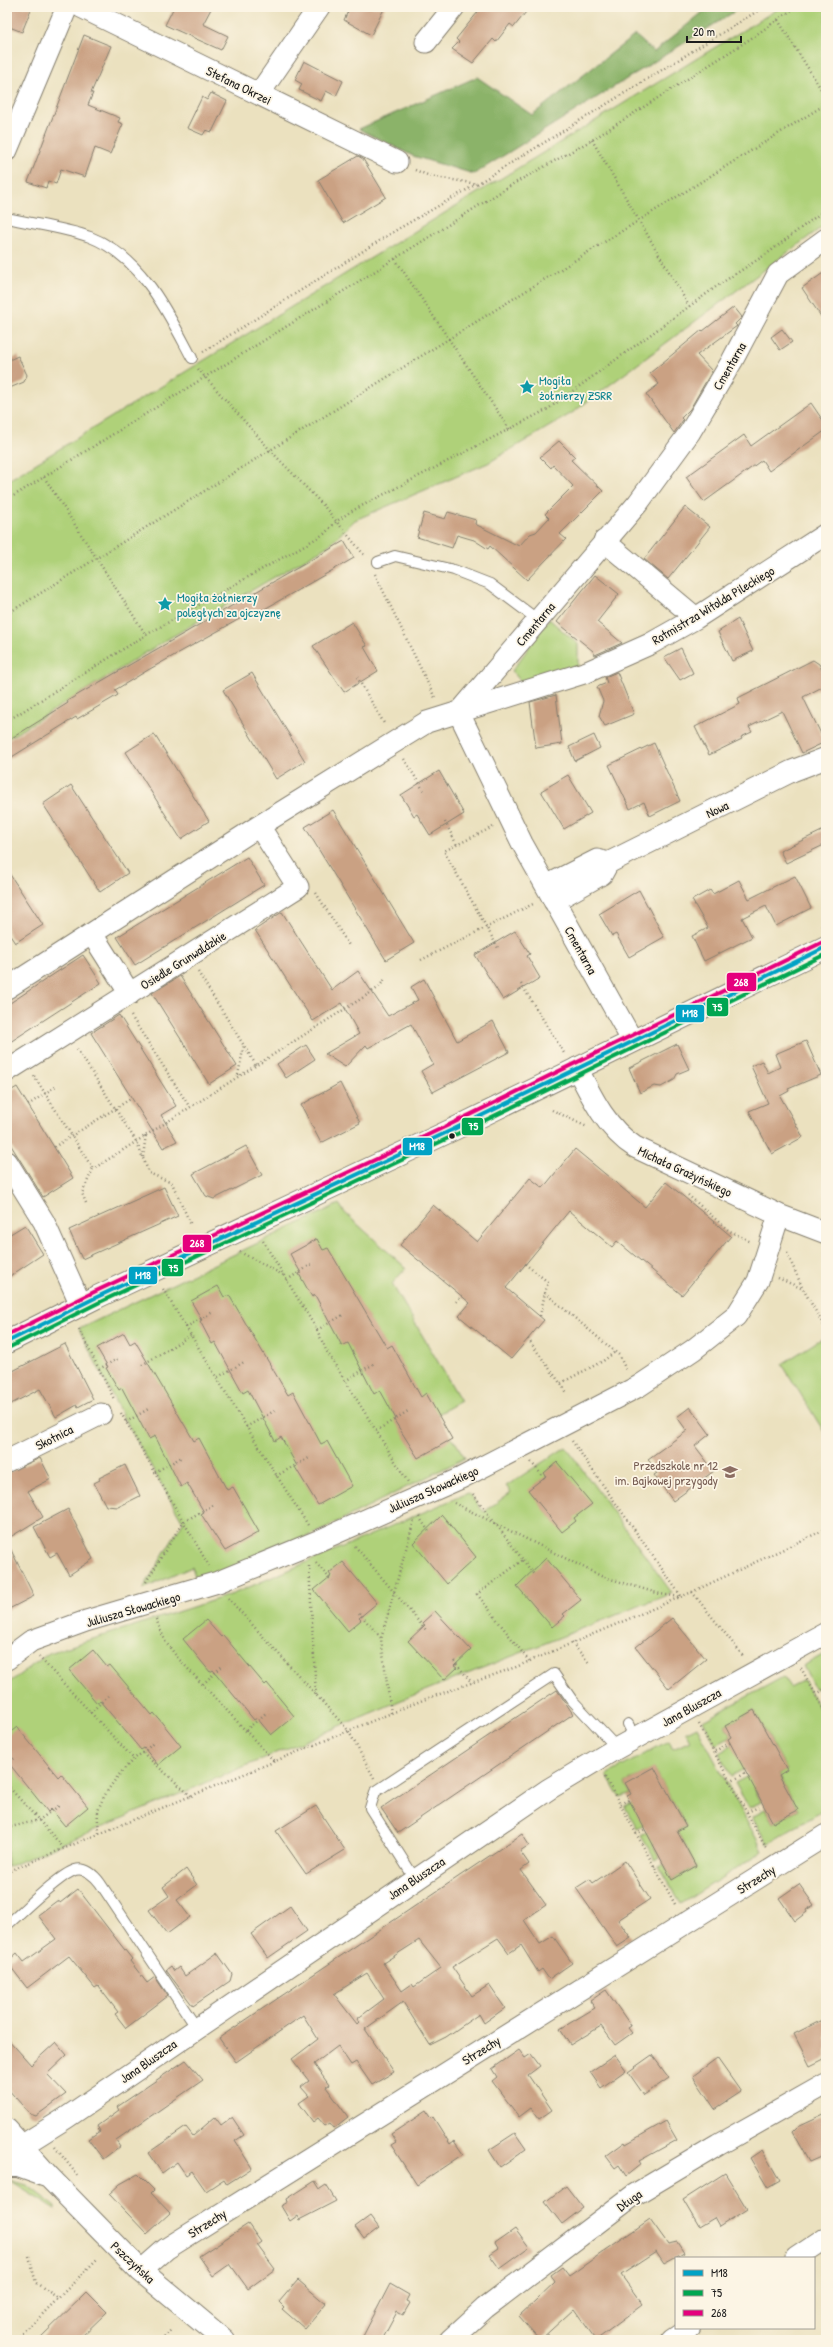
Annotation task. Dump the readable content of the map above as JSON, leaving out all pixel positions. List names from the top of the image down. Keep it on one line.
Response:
{"streets":{"street":["Stefana Okrzei","Cmentarna","Rotmistrza Witolda Pileckiego","Nowa","Osiedle Grunwaldzkie","Michała Grażyńskiego","Skotnica","Juliusza Słowackiego","Jana Bluszcza","Strzechy","Długa","Pszczyńska"]},"crossings":[["Cmentarna","Rotmistrza Witolda Pileckiego"],["Cmentarna","Nowa"],["Michała Grażyńskiego","Juliusza Słowackiego"],["Jana Bluszcza","Pszczyńska"],["Strzechy","Pszczyńska"]],"places":{"place":["Mogiła żołnierzy ZSRR","Mogiła żołnierzy poległych za ojczyznę"],"school or university":["Przedszkole nr 12 im. Bajkowej przygody"]},"lines":["transit line 268","transit line M18","transit line 75"],"legend":["M18","75","268"],"scale_bar":"20 m"}
